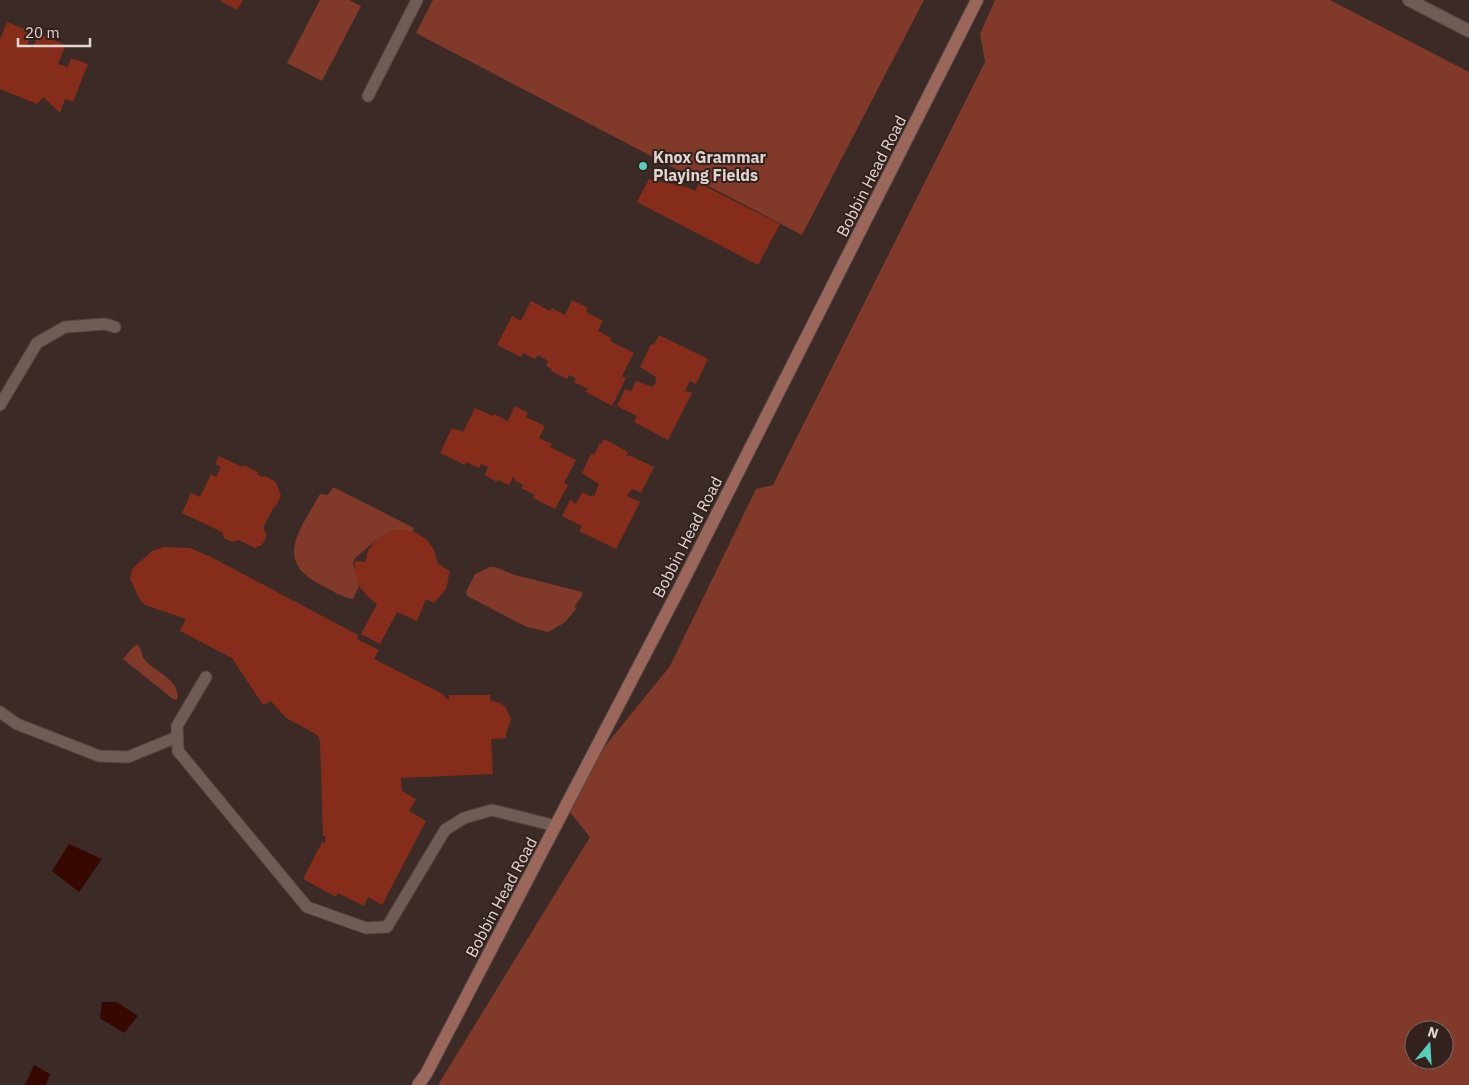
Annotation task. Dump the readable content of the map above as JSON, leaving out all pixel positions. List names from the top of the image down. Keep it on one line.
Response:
{"streets":{"main road":["Bobbin Head Road"]},"places":["Knox Grammar Playing Fields"],"scale_bar":"20 m","north":"top"}
